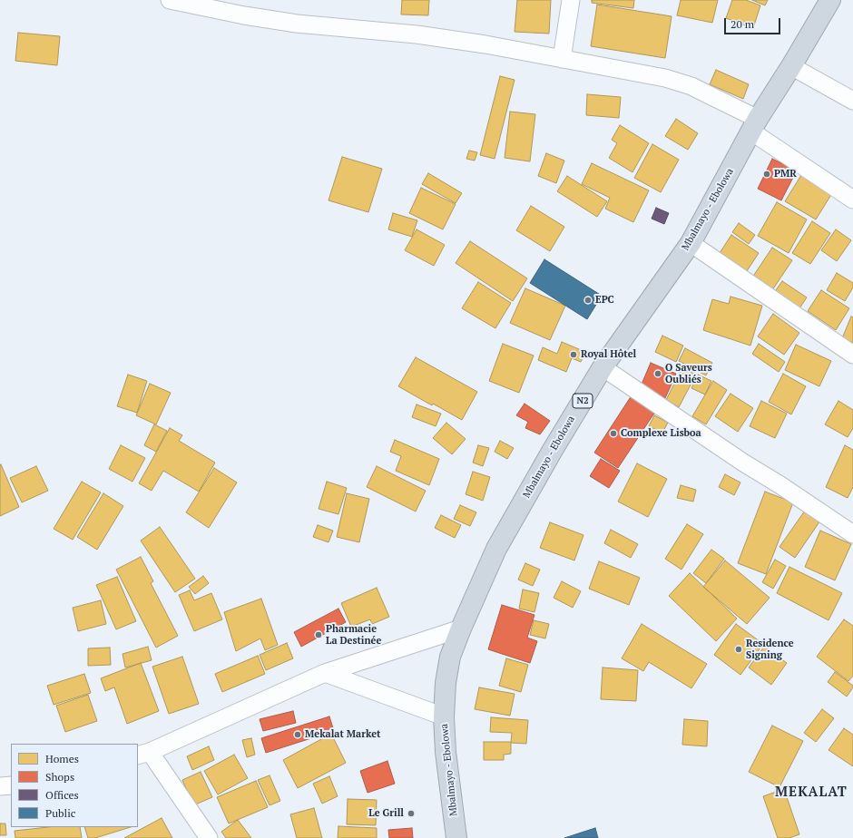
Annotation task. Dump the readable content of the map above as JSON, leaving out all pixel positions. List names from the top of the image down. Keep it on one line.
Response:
{"streets":{"highway":["Mbalmayo - Ebolowa","N2"]},"districts":["MEKALAT"],"places":["PMR","EPC","Royal Hôtel","O Saveurs Oubliés","Complexe Lisboa","Pharmacie La Destinée","Residence Signing","Mekalat Market","Le Grill"],"legend":["Homes","Shops","Offices","Public"],"scale_bar":"20 m"}
